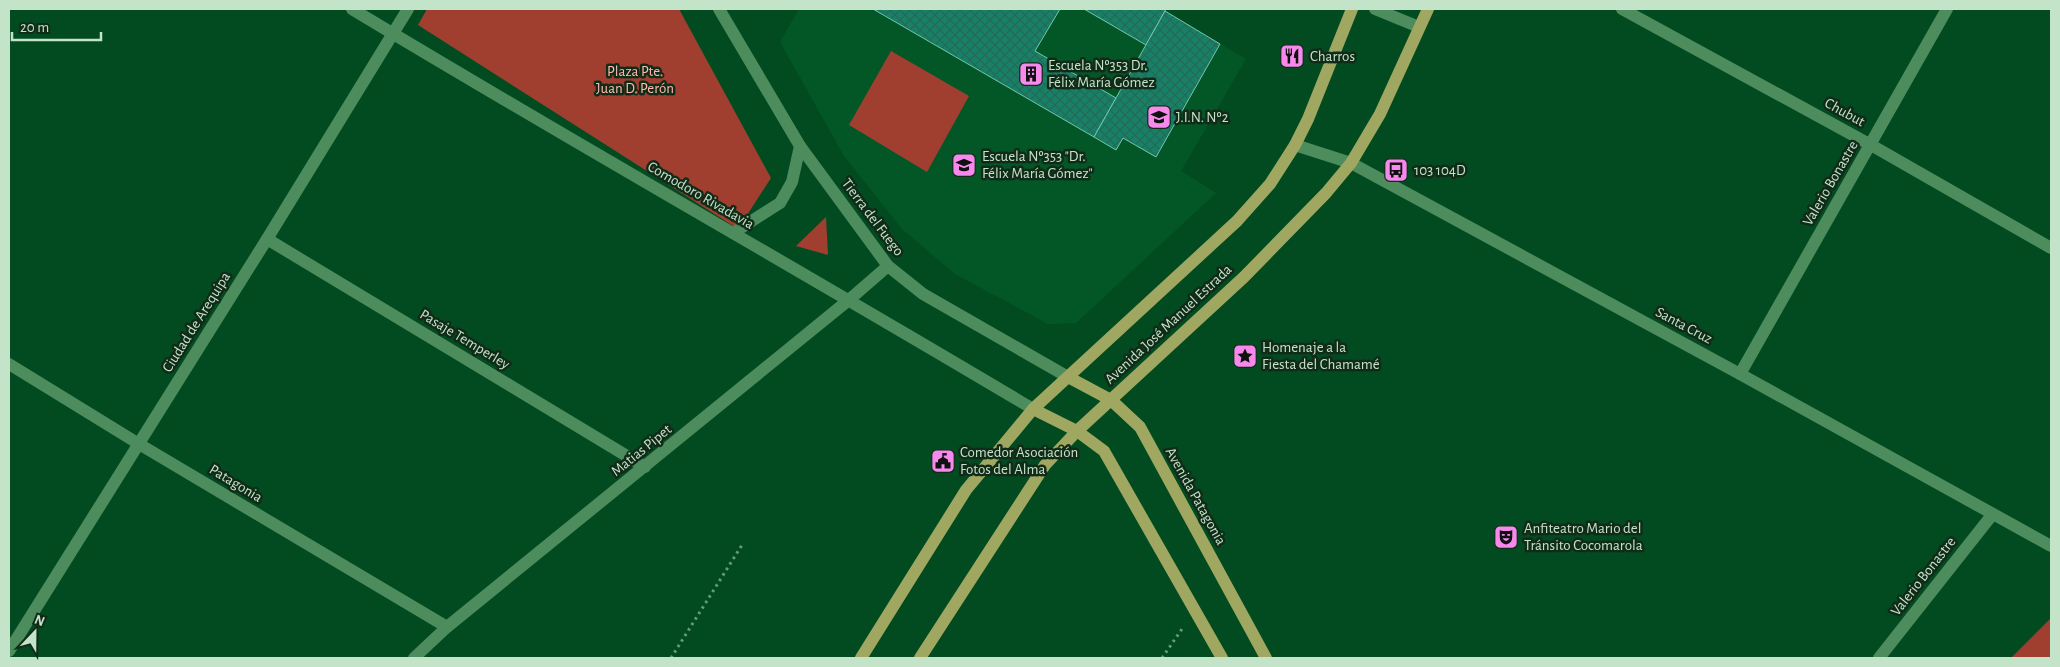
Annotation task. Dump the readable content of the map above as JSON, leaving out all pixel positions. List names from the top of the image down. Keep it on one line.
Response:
{"streets":{"main road":["Avenida José Manuel Estrada","Avenida Patagonia"],"street":["Chubut","Valerio Bonastre","Comodoro Rivadavia","Tierra del Fuego","Ciudad de Arequipa","Santa Cruz","Pasaje Temperley","Matias Pipet","Patagonia"]},"crossings":[["Chubut","Valerio Bonastre"],["Valerio Bonastre","Santa Cruz"],["Comodoro Rivadavia","Ciudad de Arequipa"],["Comodoro Rivadavia","Avenida José Manuel Estrada"],["Comodoro Rivadavia","Matias Pipet"],["Tierra del Fuego","Avenida José Manuel Estrada"],["Tierra del Fuego","Matias Pipet"],["Tierra del Fuego","Avenida Patagonia"],["Ciudad de Arequipa","Pasaje Temperley"],["Ciudad de Arequipa","Patagonia"],["Avenida José Manuel Estrada","Santa Cruz"],["Avenida José Manuel Estrada","Avenida Patagonia"],["Pasaje Temperley","Matias Pipet"],["Matias Pipet","Patagonia"]],"parks":["Plaza Pte. Juan D. Perón"],"places":{"restaurant":["Charros"],"building":["Escuela Nº353 Dr. Félix María Gómez"],"school or university":["J.I.N. Nº2","Escuela Nº353 \"Dr. Félix María Gómez\""],"bus stop":["103 104D"],"place":["Homenaje a la Fiesta del Chamamé"],"public building":["Comedor Asociación Fotos del Alma"],"theatre":["Anfiteatro Mario del Tránsito Cocomarola"]},"scale_bar":"20 m","north":"top"}
